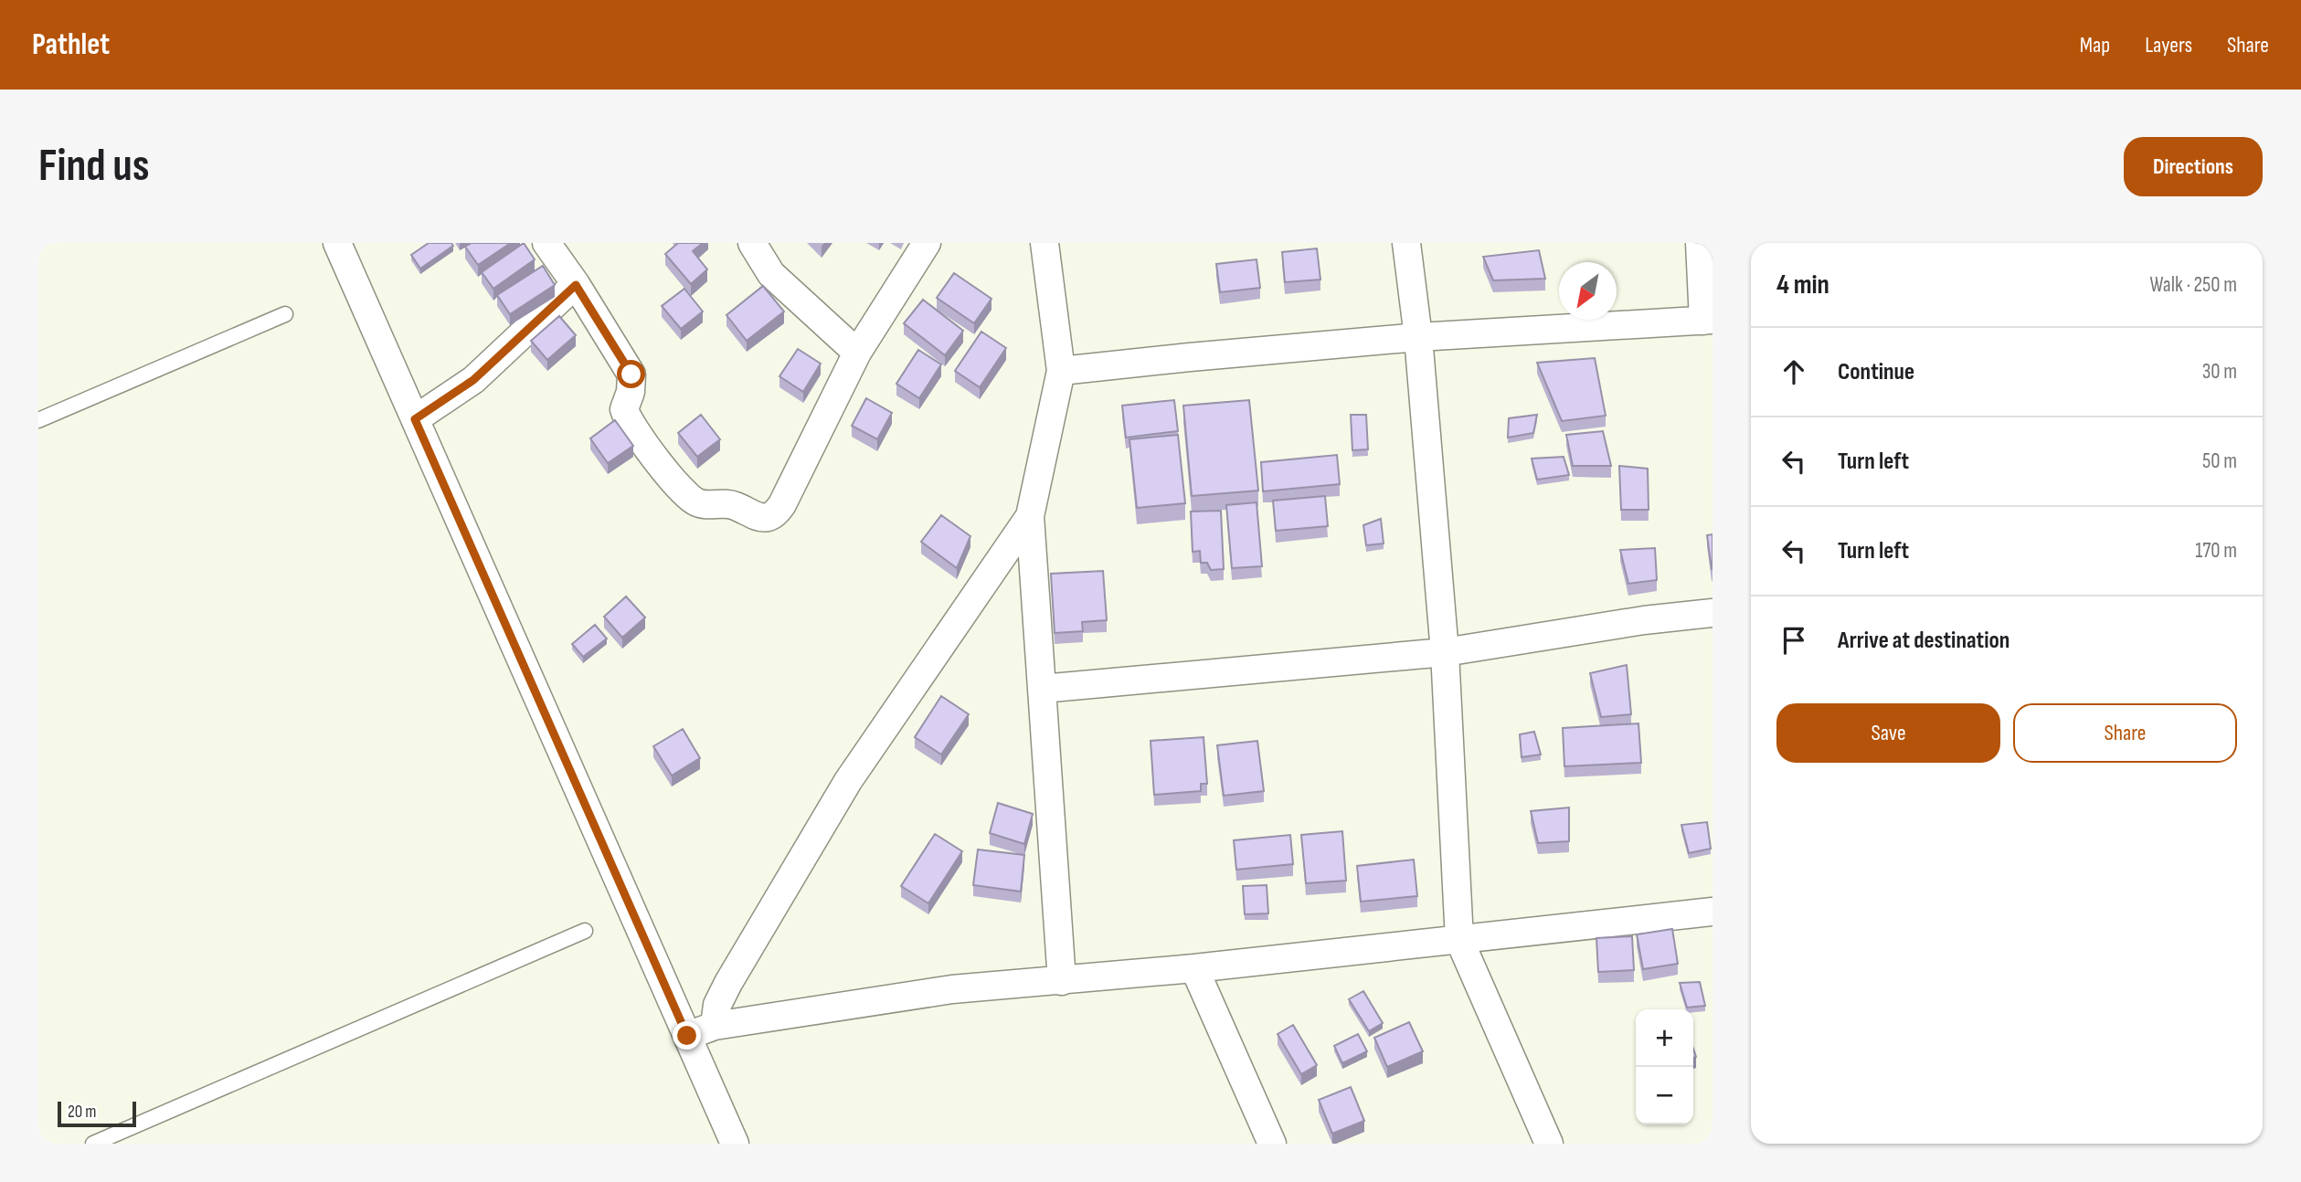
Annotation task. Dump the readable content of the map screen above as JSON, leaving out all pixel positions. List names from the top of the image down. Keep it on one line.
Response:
{"scale_bar":"20 m","north":"bottom left","page":{"header":"Pathlet","nav":["Map","Layers","Share"],"buttons":["Directions",["Save","Share"]],"title":"Find us","heading":["4 min","Walk · 250 m"],"list":[["Continue","30 m"],["Turn left","50 m"],["Turn left","170 m"],"Arrive at destination"],"map_buttons":["+","−"],"scale":"20 m"}}
